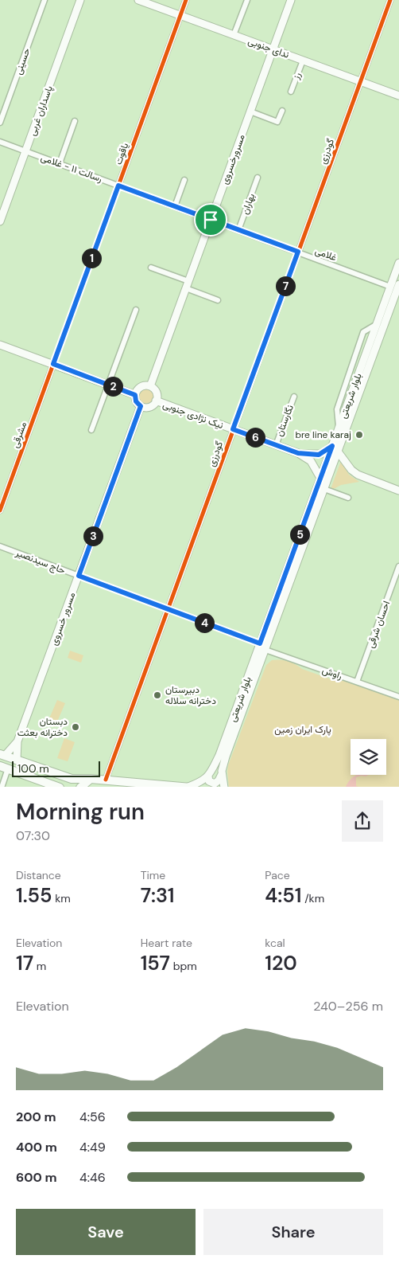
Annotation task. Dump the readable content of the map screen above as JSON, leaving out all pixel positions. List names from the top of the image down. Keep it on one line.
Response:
{"streets":{"street":["ندای جنوبی","حسینی","رز","پاسداران غربی","گودرزی","یاقوت","مسرورخسروی","رسالت ۱۱ - غلامی","بهاران","غلامی","بلوار شریعتی","نیک نژادی جنوبی","نگارستان","مشرقی","حاج سیدنصیر","مسرور خسروی","احسان شرقی","راوش"]},"crossings":[["ندای جنوبی","رز"],["ندای جنوبی","گودرزی"],["ندای جنوبی","یاقوت"],["ندای جنوبی","مسرورخسروی"],["پاسداران غربی","رسالت ۱۱ - غلامی"],["گودرزی","غلامی"],["گودرزی","نیک نژادی جنوبی"],["گودرزی","حاج سیدنصیر"],["یاقوت","رسالت ۱۱ - غلامی"],["یاقوت","مشرقی"],["مسرورخسروی","رسالت ۱۱ - غلامی"],["مسرورخسروی","غلامی"],["مسرورخسروی","نیک نژادی جنوبی"],["مسرورخسروی","مسرور خسروی"],["رسالت ۱۱ - غلامی","غلامی"],["بهاران","غلامی"],["غلامی","بلوار شریعتی"],["بلوار شریعتی","حاج سیدنصیر"],["بلوار شریعتی","راوش"],["نیک نژادی جنوبی","نگارستان"],["نیک نژادی جنوبی","مسرور خسروی"],["حاج سیدنصیر","مسرور خسروی"],["حاج سیدنصیر","راوش"],["احسان شرقی","راوش"]],"parks":["پارک ایران زمین"],"places":["bre line karaj","دبیرستان دخترانه سلاله","دبستان دخترانه بعثت"],"scale_bar":"100 m","page":{"pins":["1","7","2","6","5","3","4"],"scale":"100 m","heading":["Morning run","07:30"],"stats":[["Distance","1.55 km"],["Time","7:31"],["Pace","4:51 /km"],["Elevation","17 m"],["Heart rate","157 bpm"],["kcal","120"]],"chart":["Elevation","240–256 m"],"list":[{"name":"200 m","note":"4:56"},{"name":"400 m","note":"4:49"},{"name":"600 m","note":"4:46"}],"buttons":["Save","Share"]}}
